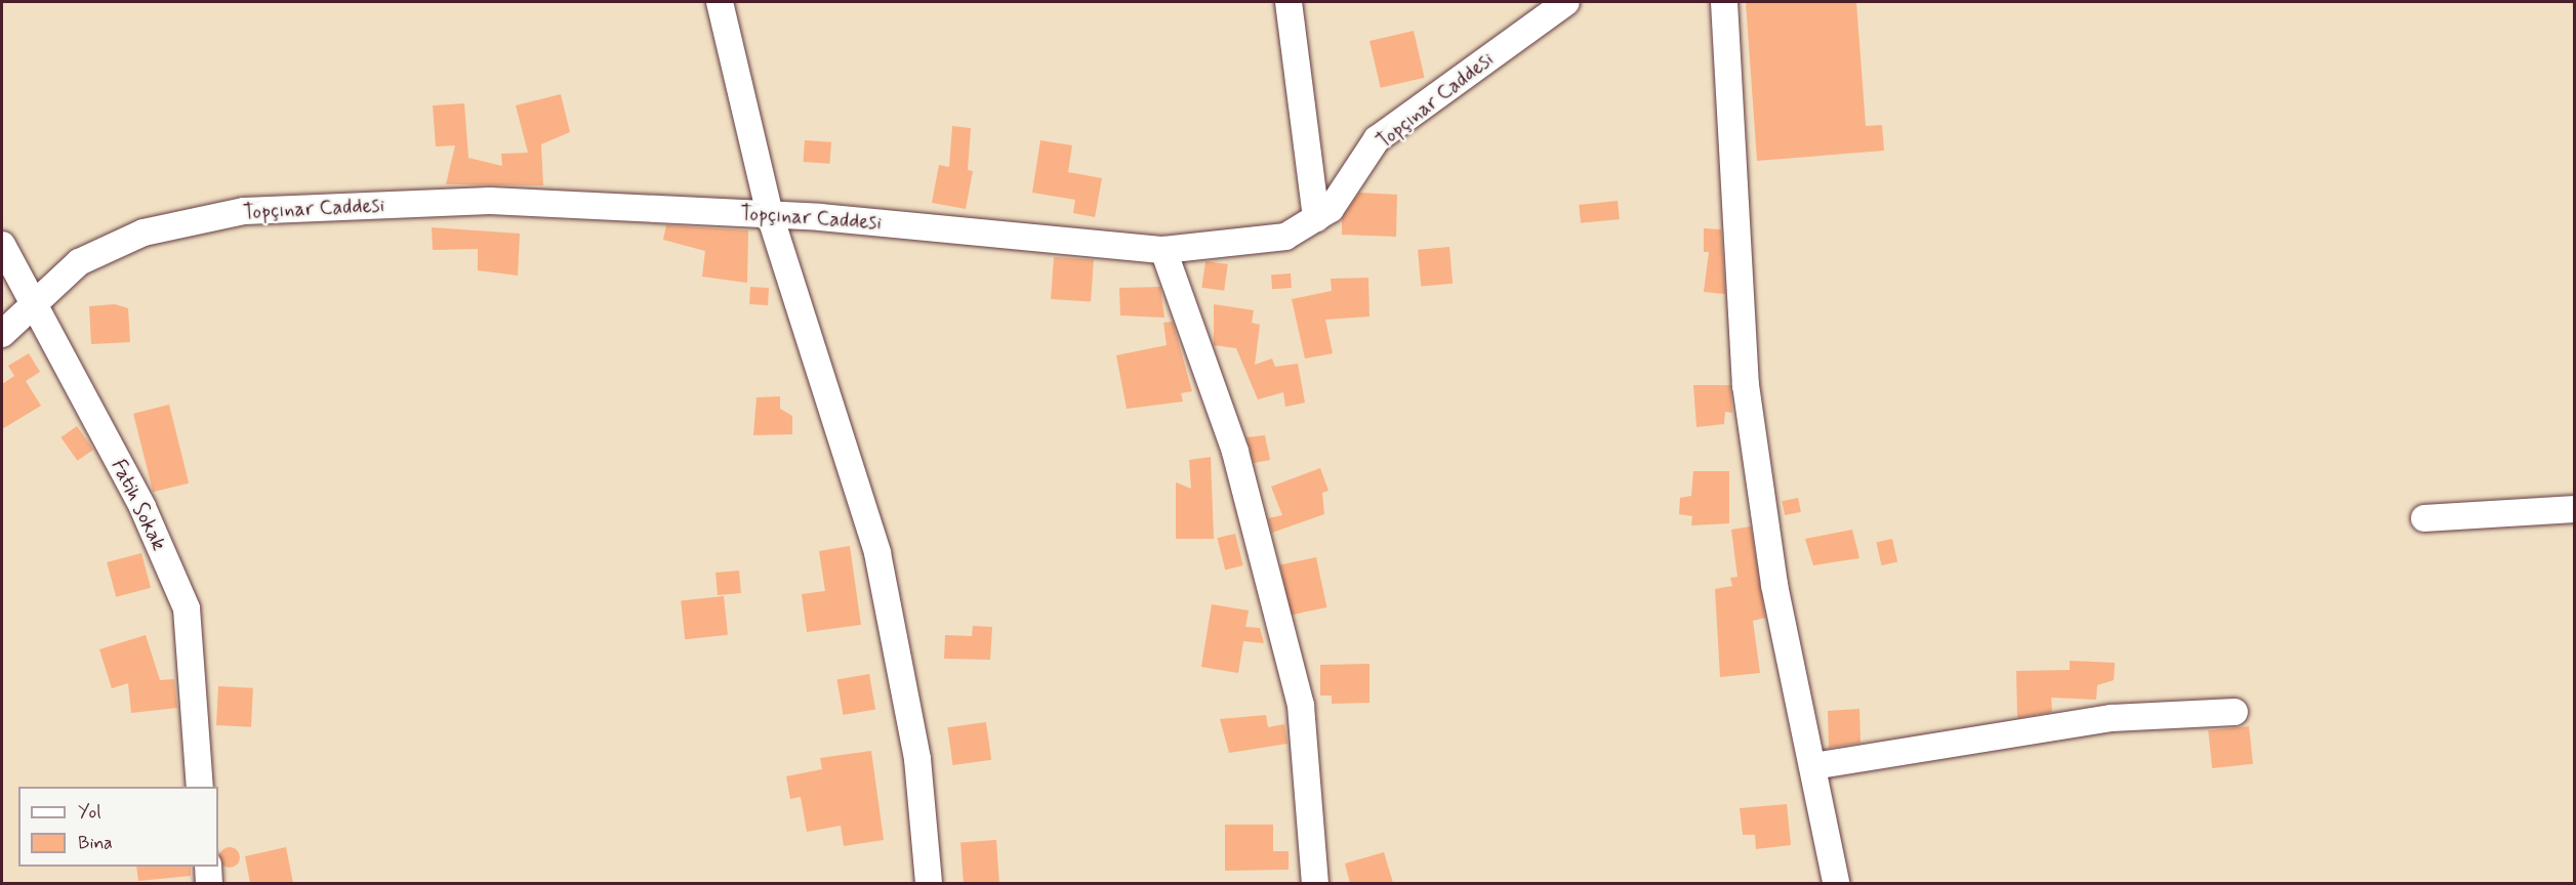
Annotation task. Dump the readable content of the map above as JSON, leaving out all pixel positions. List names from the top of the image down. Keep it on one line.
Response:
{"streets":{"street":["Topçınar Caddesi","Fatih Sokak"]},"crossings":[["Topçınar Caddesi","Fatih Sokak"]],"legend":["Yol","Bina"]}
